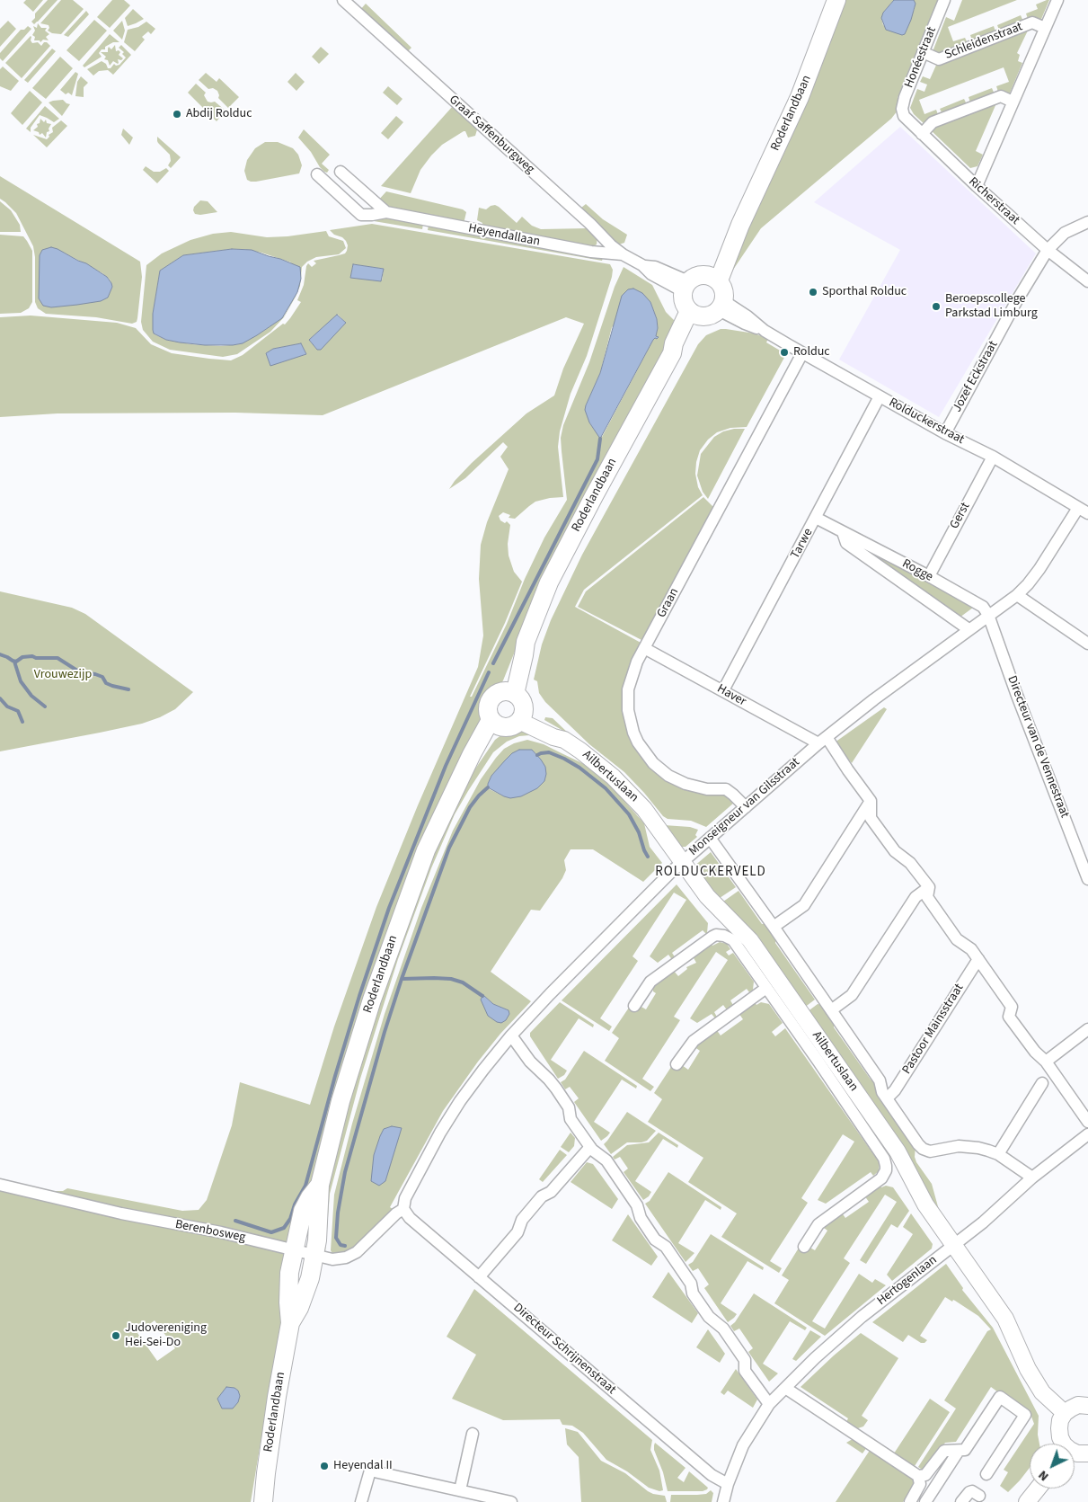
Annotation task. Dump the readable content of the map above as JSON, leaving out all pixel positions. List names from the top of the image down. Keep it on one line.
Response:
{"streets":{"main road":["Roderlandbaan","Ailbertuslaan"],"street":["Schleidenstraat","Honéestraat","Graaf Saffenburgweg","Richerstraat","Heyendallaan","Jozef Eckstraat","Rolduckerstraat","Gerst","Tarwe","Rogge","Graan","Haver","Directeur van de Vennestraat","Monseigneur van Gilsstraat","Pastoor Mainsstraat","Berenbosweg","Hertogenlaan","Directeur Schrijnenstraat"]},"crossings":[["Schleidenstraat","Honéestraat"],["Schleidenstraat","Richerstraat"],["Honéestraat","Richerstraat"],["Roderlandbaan","Graaf Saffenburgweg"],["Roderlandbaan","Rolduckerstraat"],["Roderlandbaan","Ailbertuslaan"],["Roderlandbaan","Berenbosweg"],["Graaf Saffenburgweg","Heyendallaan"],["Graaf Saffenburgweg","Rolduckerstraat"],["Richerstraat","Jozef Eckstraat"],["Jozef Eckstraat","Rolduckerstraat"],["Rolduckerstraat","Gerst"],["Rolduckerstraat","Tarwe"],["Rolduckerstraat","Graan"],["Rolduckerstraat","Monseigneur van Gilsstraat"],["Gerst","Rogge"],["Tarwe","Rogge"],["Tarwe","Haver"],["Rogge","Directeur van de Vennestraat"],["Rogge","Monseigneur van Gilsstraat"],["Graan","Haver"],["Graan","Monseigneur van Gilsstraat"],["Haver","Monseigneur van Gilsstraat"],["Directeur van de Vennestraat","Monseigneur van Gilsstraat"],["Ailbertuslaan","Monseigneur van Gilsstraat"],["Ailbertuslaan","Hertogenlaan"],["Monseigneur van Gilsstraat","Berenbosweg"],["Monseigneur van Gilsstraat","Directeur Schrijnenstraat"],["Berenbosweg","Directeur Schrijnenstraat"],["Hertogenlaan","Directeur Schrijnenstraat"]],"districts":["ROLDUCKERVELD"],"parks":["Vrouwezijp"],"places":["Abdij Rolduc","Sporthal Rolduc","Beroepscollege Parkstad Limburg","Rolduc","Judovereniging Hei-Sei-Do","Heyendal II"],"north":"bottom left"}
